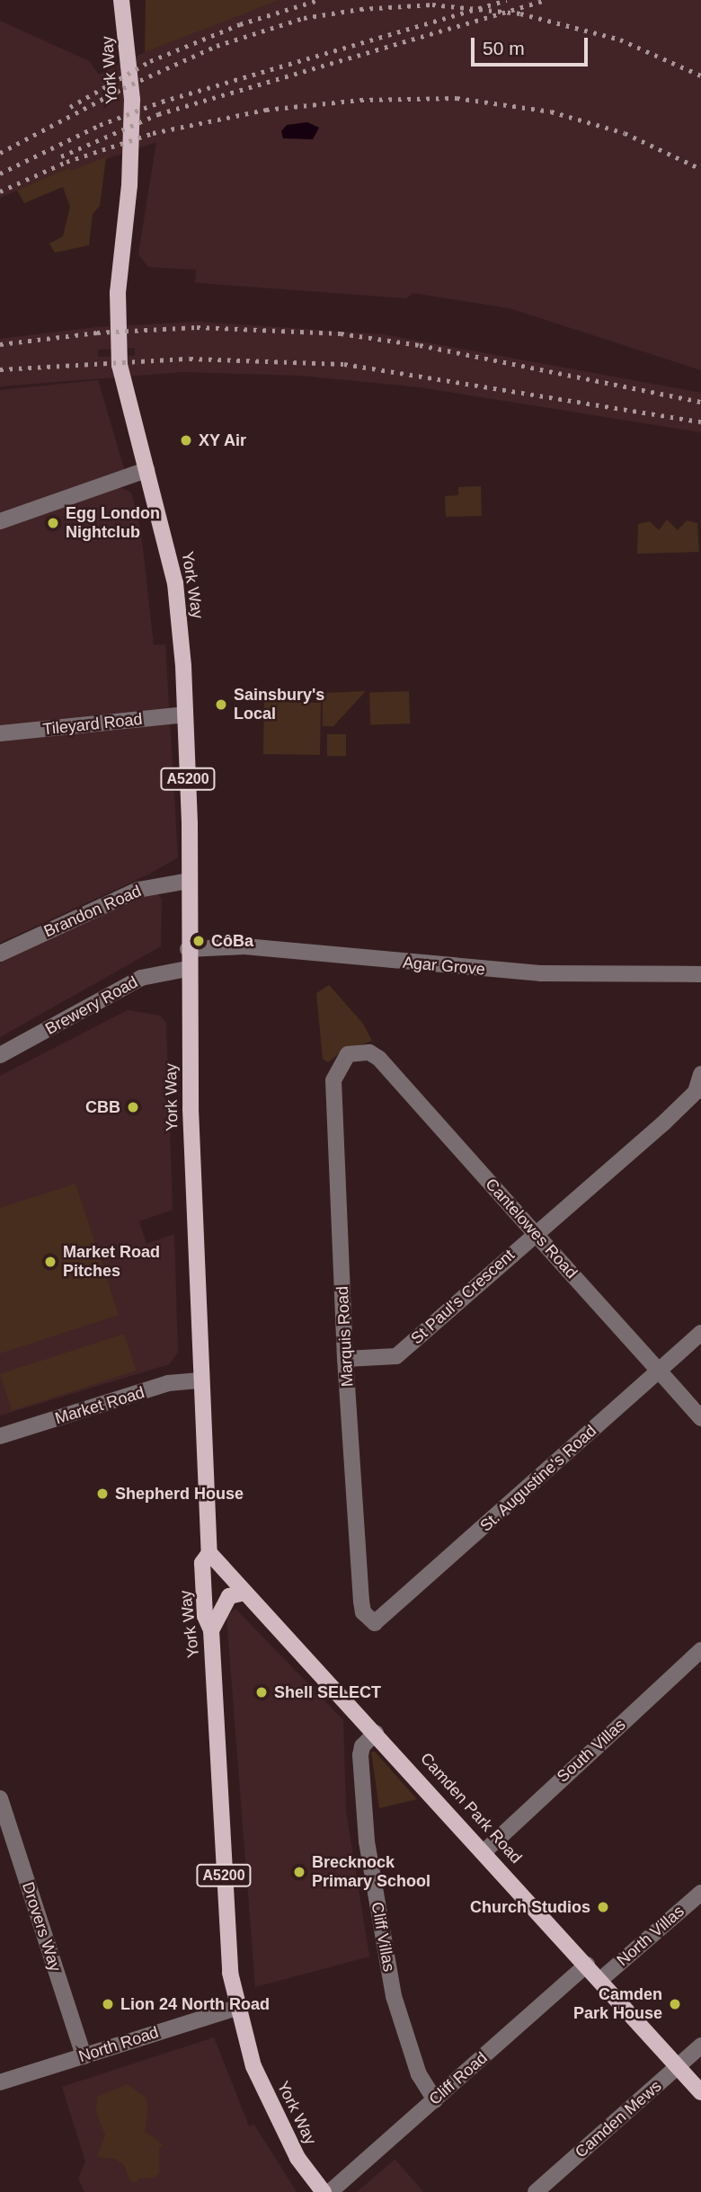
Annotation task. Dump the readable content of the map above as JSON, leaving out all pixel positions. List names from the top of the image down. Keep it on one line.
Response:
{"streets":{"main road":["York Way","A5200","Camden Park Road"],"street":["Tileyard Road","Brandon Road","Agar Grove","Brewery Road","Cantelowes Road","St Paul's Crescent","Marquis Road","Market Road","St. Augustine's Road","South Villas","Drovers Way","North Villas","Cliff Villas","North Road","Cliff Road","Camden Mews"]},"crossings":[["York Way","Tileyard Road"],["York Way","Brandon Road"],["York Way","Agar Grove"],["York Way","Brewery Road"],["York Way","Market Road"],["York Way","Camden Park Road"],["York Way","North Road"],["Cantelowes Road","St Paul's Crescent"],["Cantelowes Road","Marquis Road"],["Cantelowes Road","St. Augustine's Road"],["St Paul's Crescent","Marquis Road"],["Marquis Road","St. Augustine's Road"],["South Villas","Camden Park Road"],["Camden Park Road","North Villas"],["Camden Park Road","Cliff Villas"],["Camden Park Road","Cliff Road"],["Camden Park Road","Camden Mews"],["Drovers Way","North Road"],["Cliff Villas","Cliff Road"]],"places":["XY Air","Egg London Nightclub","Sainsbury's Local","CôBa","CBB","Market Road Pitches","Shepherd House","Shell SELECT","Brecknock Primary School","Church Studios","Lion 24 North Road","Camden Park House"],"scale_bar":"50 m"}
